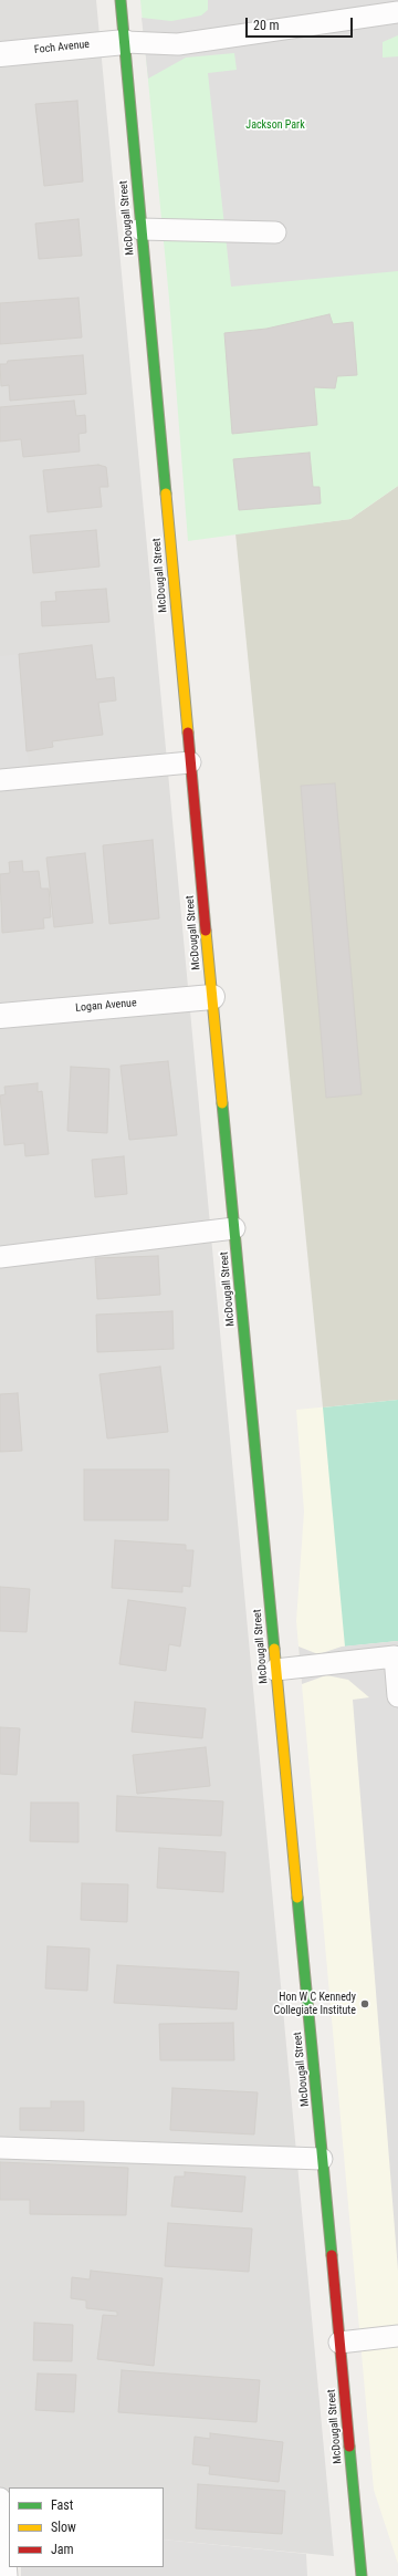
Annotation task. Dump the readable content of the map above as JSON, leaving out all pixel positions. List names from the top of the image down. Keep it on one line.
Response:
{"streets":{"street":["Foch Avenue","McDougall Street","Logan Avenue"]},"crossings":[["Foch Avenue","McDougall Street"],["McDougall Street","Logan Avenue"]],"parks":["Jackson Park"],"places":["Hon W C Kennedy Collegiate Institute"],"legend":["Fast","Slow","Jam"],"scale_bar":"20 m"}
